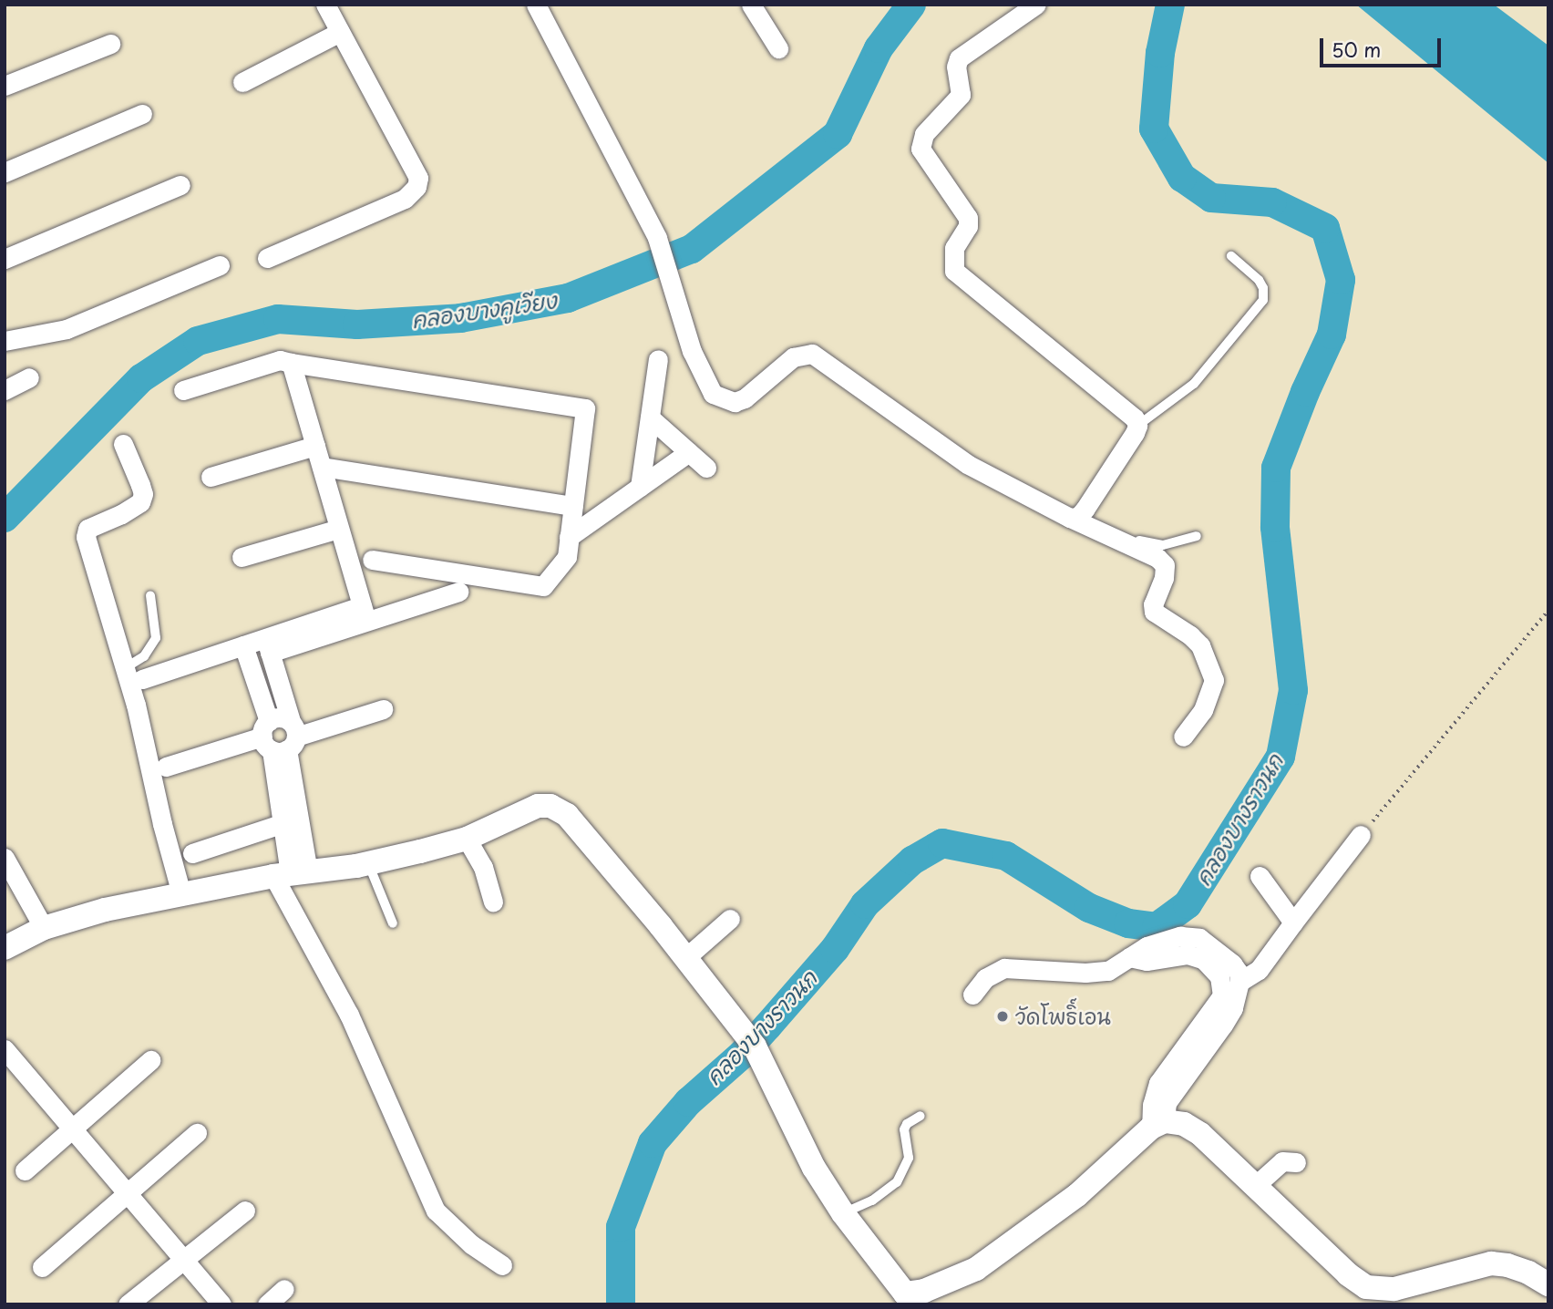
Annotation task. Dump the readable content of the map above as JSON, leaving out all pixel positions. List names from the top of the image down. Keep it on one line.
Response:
{"water":["คลองบางคูเวียง","คลองบางราวนก"],"places":["วัดโพธิ์เอน"],"scale_bar":"50 m"}
